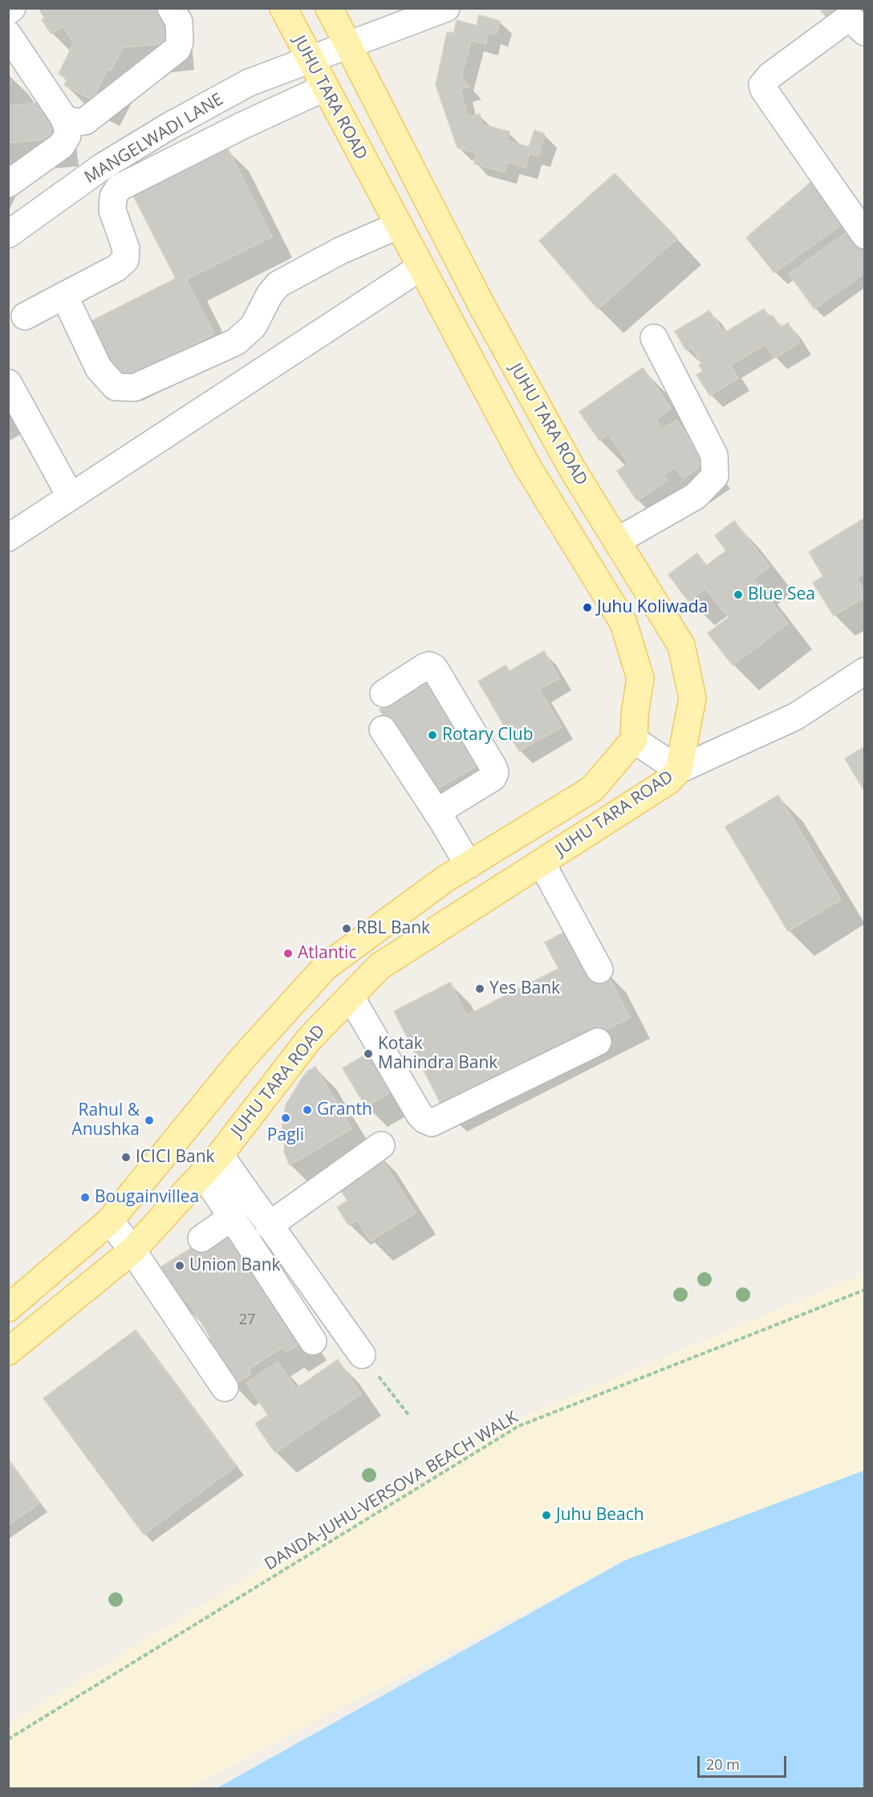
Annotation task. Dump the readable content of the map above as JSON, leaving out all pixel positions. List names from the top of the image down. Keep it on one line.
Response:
{"streets":{"main road":["JUHU TARA ROAD"],"street":["MANGELWADI LANE"],"path":["DANDA-JUHU-VERSOVA BEACH WALK"]},"crossings":[["JUHU TARA ROAD","MANGELWADI LANE"]],"places":["Blue Sea","Juhu Koliwada","Rotary Club","RBL Bank","Atlantic","Yes Bank","Kotak Mahindra Bank","Granth","Pagli","Rahul & Anushka","ICICI Bank","Bougainvillea","Union Bank","Juhu Beach"],"house_numbers":["27"],"scale_bar":"20 m"}
